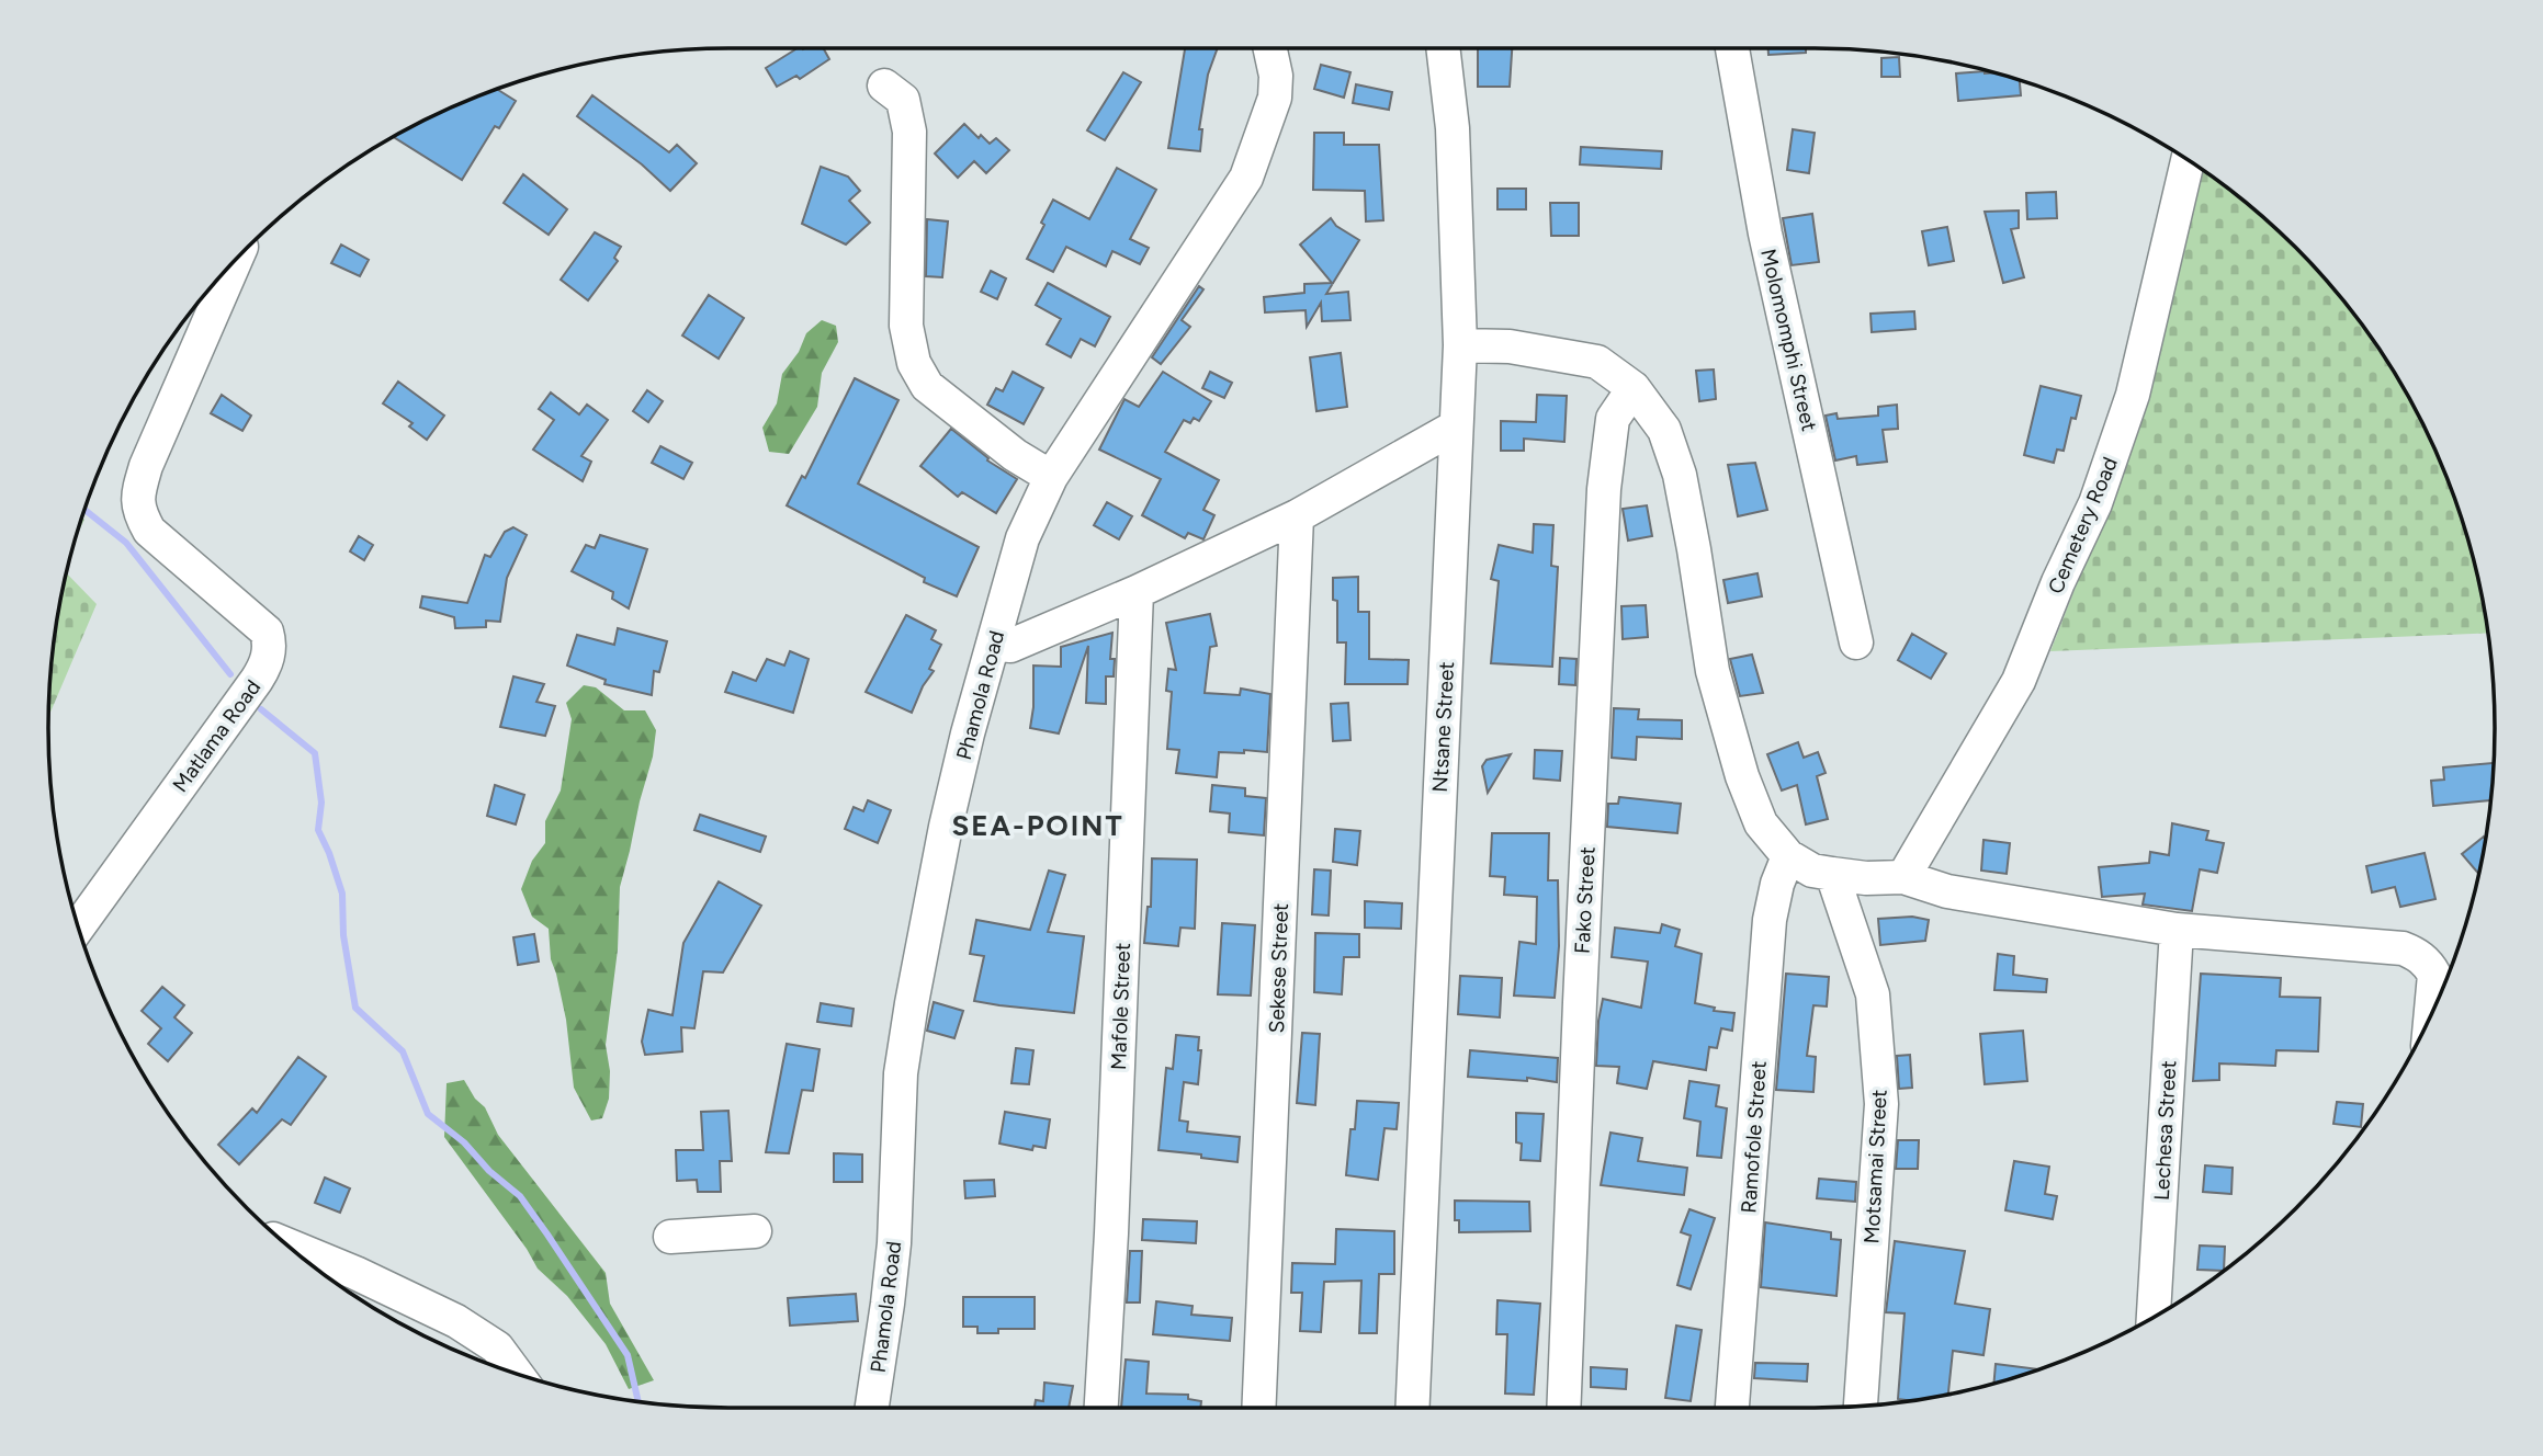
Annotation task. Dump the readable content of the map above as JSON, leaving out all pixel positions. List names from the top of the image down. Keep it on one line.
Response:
{"streets":{"street":["Molomomphi Street","Cemetery Road","Phamola Road","Ntsane Street","Matlama Road","Fako Street","Sekese Street","Mafole Street","Lechesa Street","Ramofole Street","Motsamai Street"]},"districts":["SEA-POINT"]}
